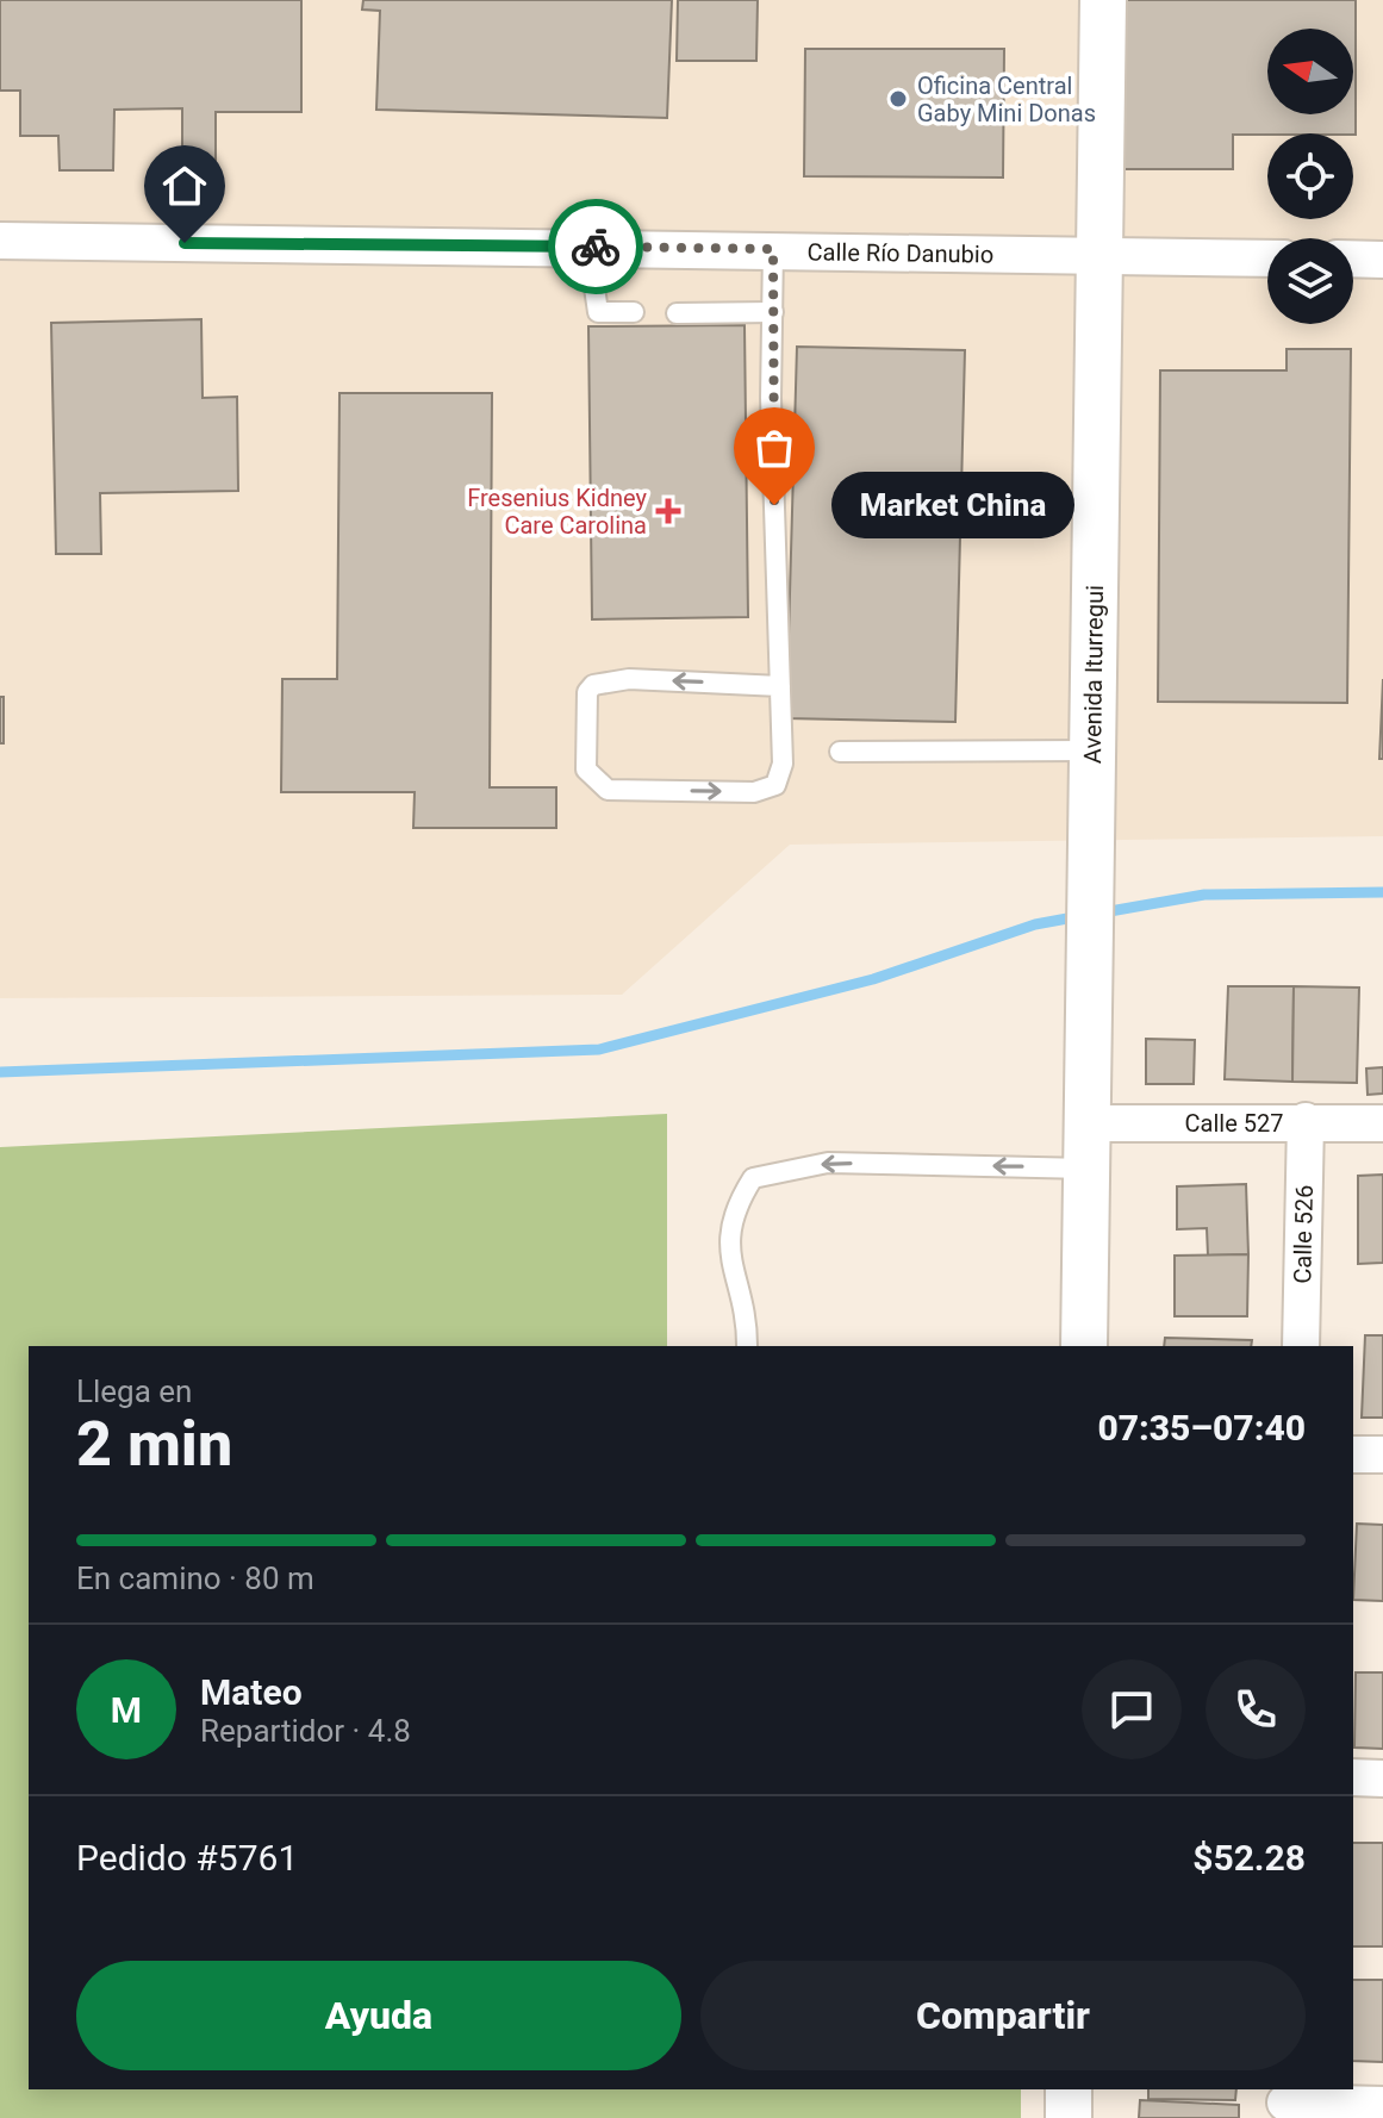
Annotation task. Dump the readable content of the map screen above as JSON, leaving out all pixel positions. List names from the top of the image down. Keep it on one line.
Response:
{"streets":{"street":["Calle Río Danubio","Avenida Iturregui","Calle 527","Calle 526"]},"crossings":[["Calle Río Danubio","Avenida Iturregui"],["Avenida Iturregui","Calle 527"],["Calle 527","Calle 526"]],"places":{"other":["Oficina Central Gaby Mini Donas","Market China"],"health":["Fresenius Kidney Care Carolina"]},"north":"left","page":{"bubble":"Market China","heading":["2 min","Llega en","07:35–07:40"],"panel":["Mateo","Repartidor · 4.8","Pedido #5761","$52.28"],"bar":"En camino · 80 m","round":"M","buttons":["Ayuda","Compartir"]}}
